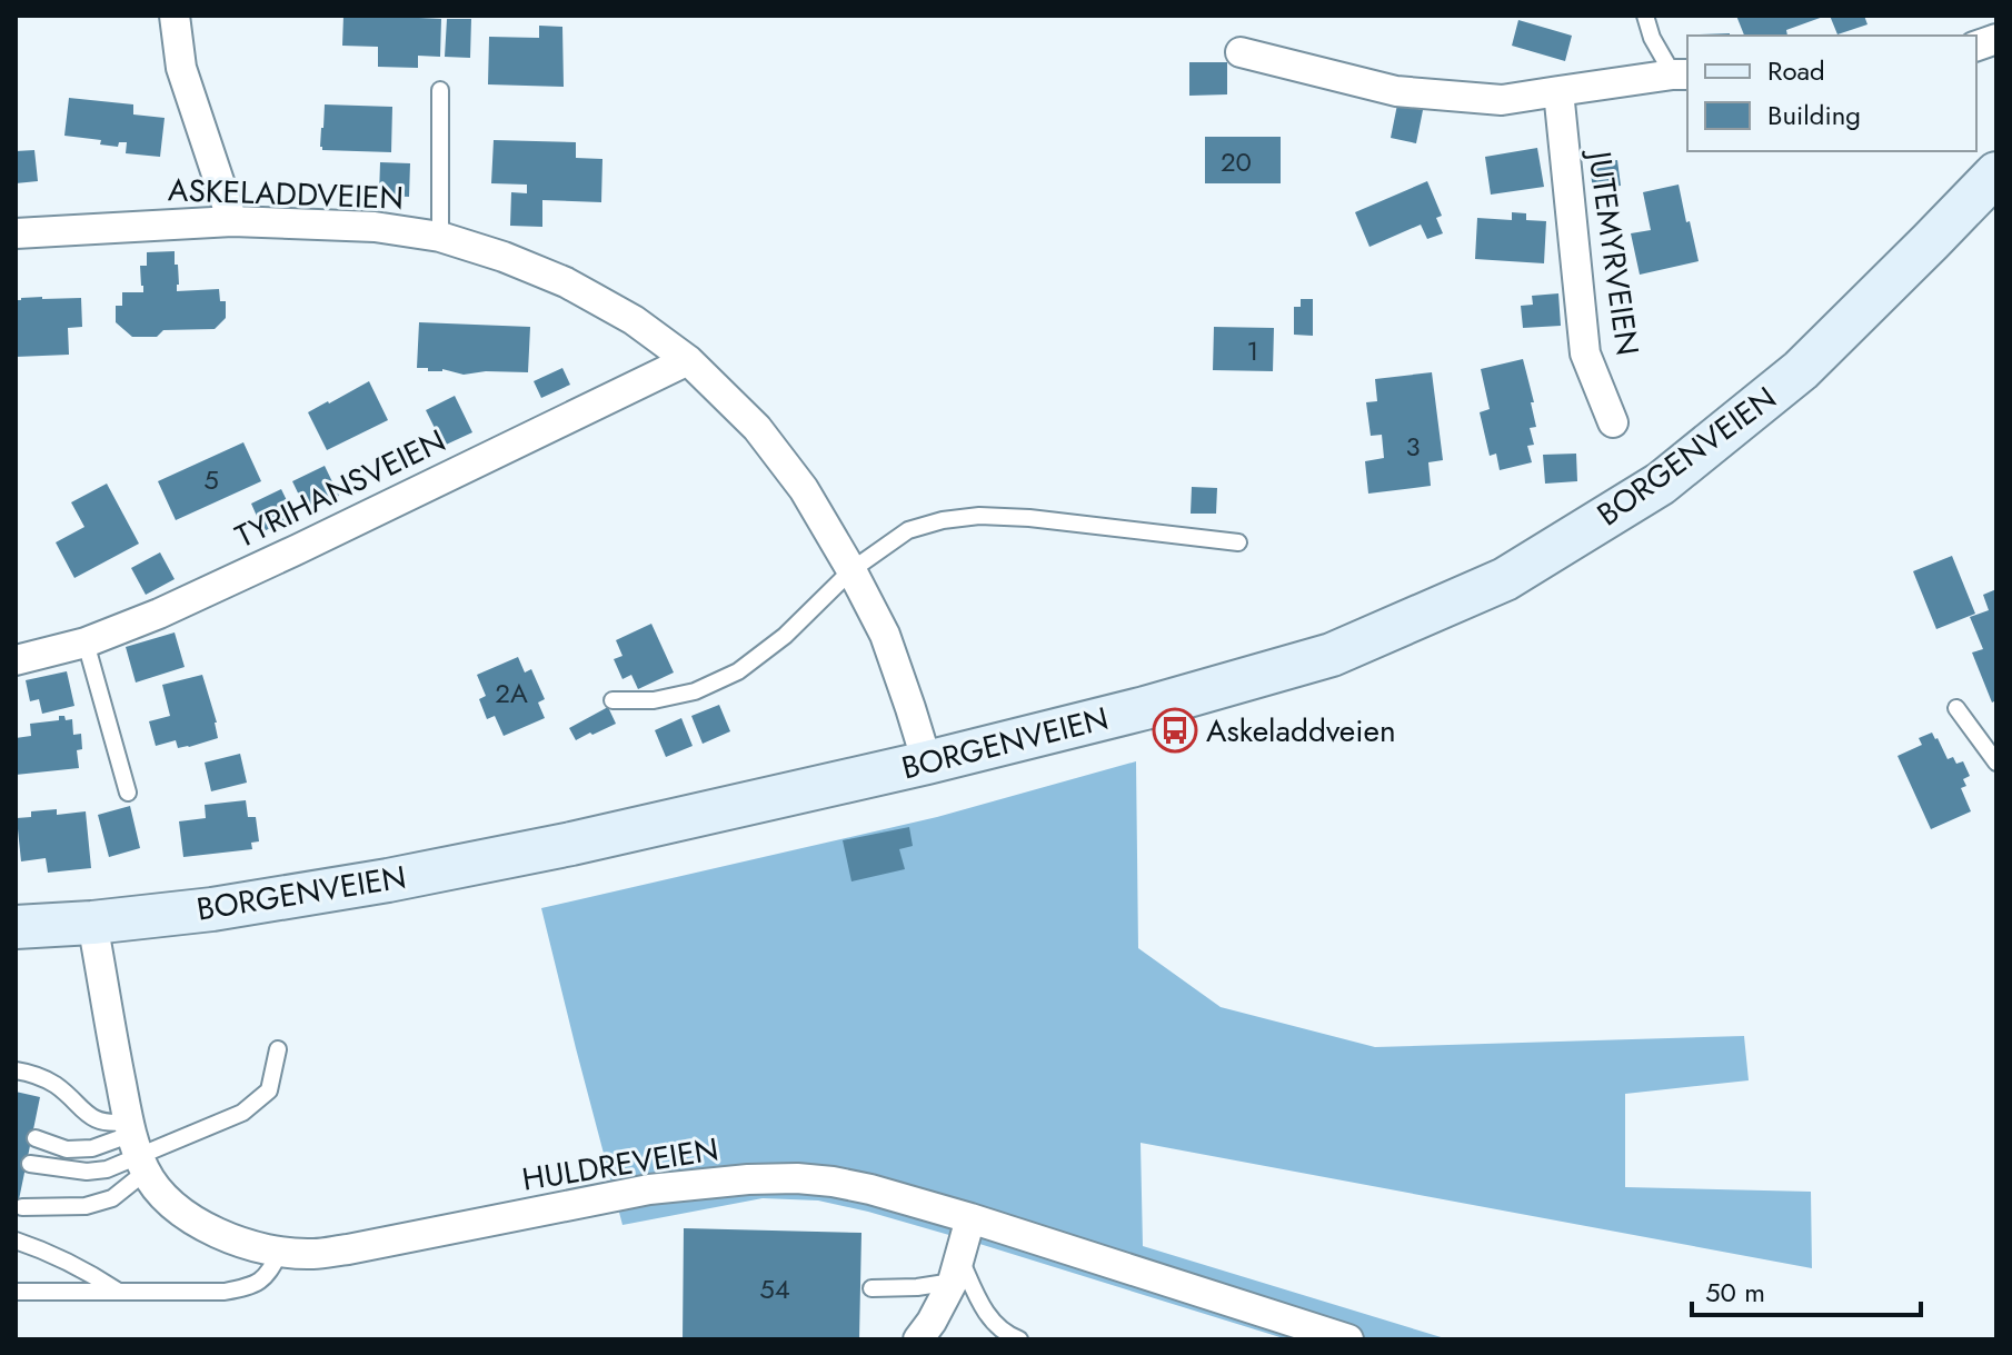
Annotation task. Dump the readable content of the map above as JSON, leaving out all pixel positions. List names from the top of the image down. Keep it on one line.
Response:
{"streets":{"street":["ASKELADDVEIEN","JUTEMYRVEIEN","BORGENVEIEN","TYRIHANSVEIEN","HULDREVEIEN"]},"crossings":[["ASKELADDVEIEN","BORGENVEIEN"],["ASKELADDVEIEN","TYRIHANSVEIEN"],["BORGENVEIEN","HULDREVEIEN"]],"places":{"bus stop":["Askeladdveien"]},"house_numbers":["20","1","3","5","2A","54"],"legend":["Road","Building"],"scale_bar":"50 m"}
